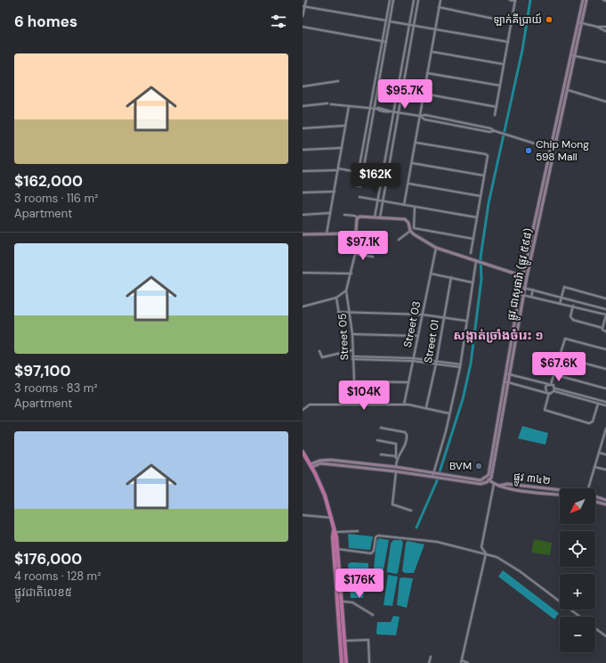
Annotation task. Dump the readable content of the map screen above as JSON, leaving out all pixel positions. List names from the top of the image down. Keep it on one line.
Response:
{"streets":{"main road":["ផ្លូវ ជាសុផារ៉ា (ផ្លូវ ៥៩៨)","ផ្លូវ ៣៤២"],"street":["Street 03","Street 05","Street 01"]},"districts":["សង្កាត់ច្រាំងចំរេះ ១"],"places":["ឡាក់គីប្រាយ៍","Chip Mong 598 Mall","BVM"],"north":"bottom left","page":{"heading":"6 homes","list":[{"name":"$162,000","note":"3 rooms · 116 m² · Apartment"},{"name":"$97,100","note":"3 rooms · 83 m² · Apartment"},{"name":"$176,000","note":"4 rooms · 128 m² · ផ្លូវជាតិលេខ៥"}],"price":["$95.7K","$162K","$97.1K","$67.6K","$104K","$176K"],"map_buttons":["+","−"]}}
